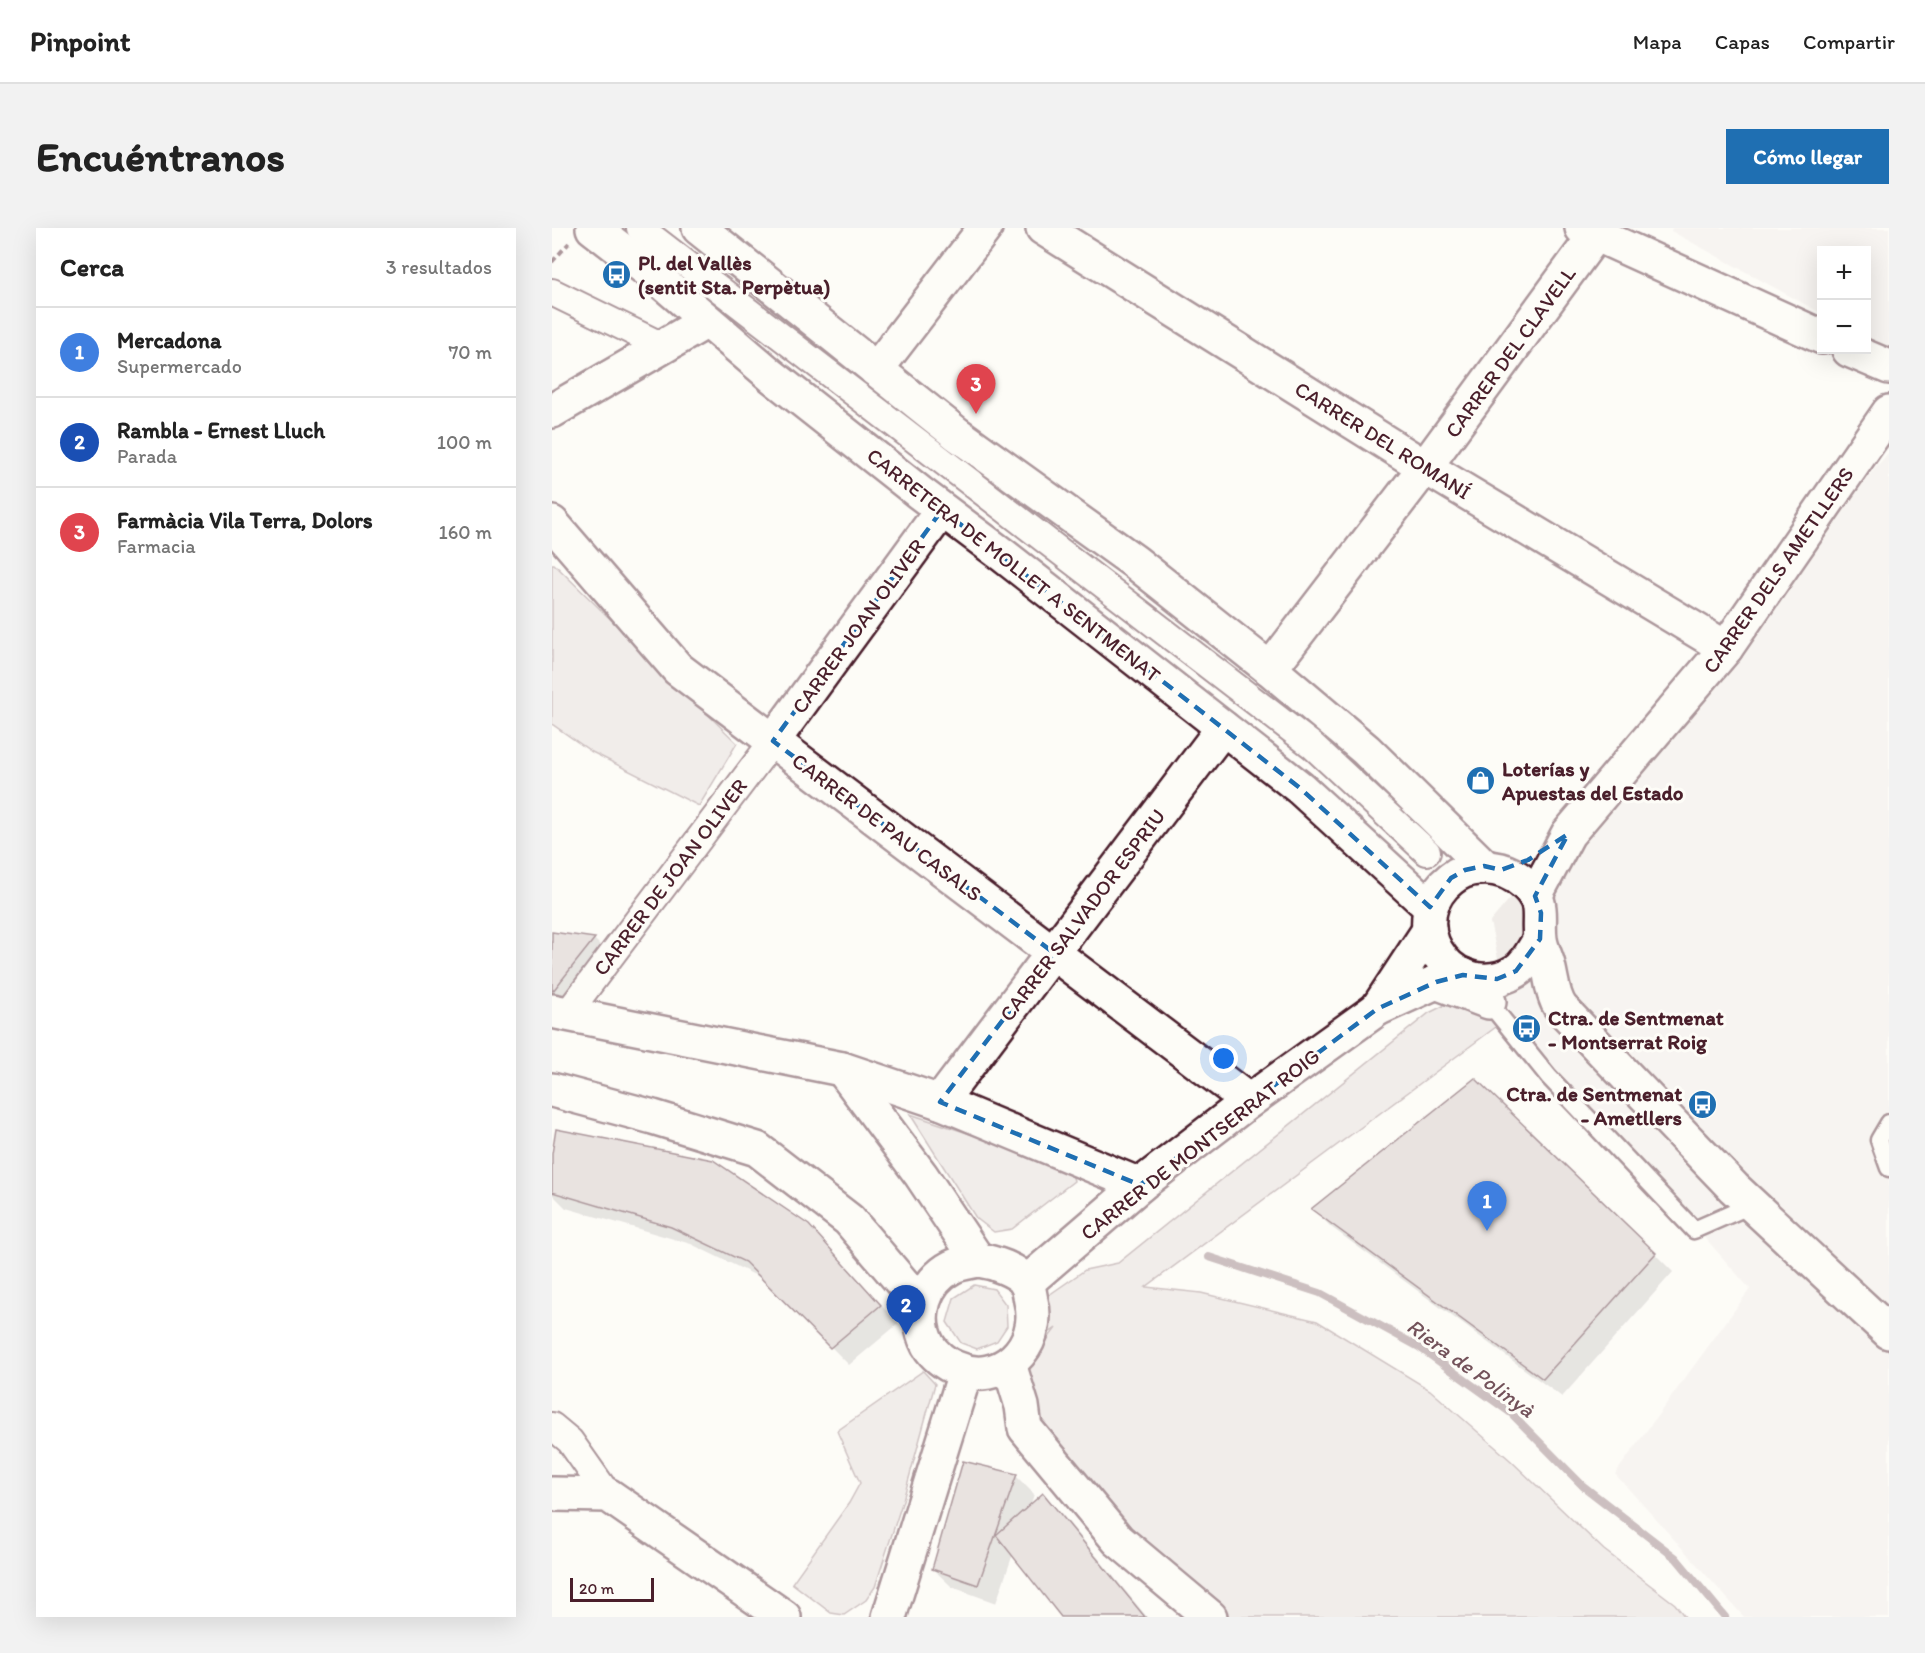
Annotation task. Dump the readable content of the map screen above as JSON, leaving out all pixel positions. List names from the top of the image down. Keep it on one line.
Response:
{"streets":{"street":["CARRER DEL CLAVELL","CARRER DEL ROMANÍ","CARRETERA DE MOLLET A SENTMENAT","CARRER DELS AMETLLERS","CARRER JOAN OLIVER","CARRER DE PAU CASALS","CARRER DE JOAN OLIVER","CARRER SALVADOR ESPRIU","CARRER DE MONTSERRAT ROIG"]},"crossings":[["CARRER DEL CLAVELL","CARRER DEL ROMANÍ"],["CARRER DEL ROMANÍ","CARRER DELS AMETLLERS"],["CARRETERA DE MOLLET A SENTMENAT","CARRER DELS AMETLLERS"],["CARRETERA DE MOLLET A SENTMENAT","CARRER JOAN OLIVER"],["CARRETERA DE MOLLET A SENTMENAT","CARRER SALVADOR ESPRIU"],["CARRETERA DE MOLLET A SENTMENAT","CARRER DE MONTSERRAT ROIG"],["CARRER DELS AMETLLERS","CARRER DE MONTSERRAT ROIG"],["CARRER JOAN OLIVER","CARRER DE PAU CASALS"],["CARRER JOAN OLIVER","CARRER DE JOAN OLIVER"],["CARRER DE PAU CASALS","CARRER DE JOAN OLIVER"],["CARRER DE PAU CASALS","CARRER SALVADOR ESPRIU"],["CARRER DE PAU CASALS","CARRER DE MONTSERRAT ROIG"]],"water":["Riera de Polinyà"],"places":{"bus stop":["Pl. del Vallès (sentit Sta. Perpètua)","Ctra. de Sentmenat - Montserrat Roig","Ctra. de Sentmenat - Ametllers"],"shop":["Loterías y Apuestas del Estado"]},"scale_bar":"20 m","page":{"header":"Pinpoint","nav":["Mapa","Capas","Compartir"],"buttons":"Cómo llegar","title":"Encuéntranos","heading":["Cerca","3 resultados"],"map_buttons":["+","−"],"list":[{"mark":"1","name":"Mercadona","note":"Supermercado","value":"70 m"},{"mark":"2","name":"Rambla - Ernest Lluch","note":"Parada","value":"100 m"},{"mark":"3","name":"Farmàcia Vila Terra, Dolors","note":"Farmacia","value":"160 m"}],"pins":["3","1","2"],"scale":"20 m"}}
